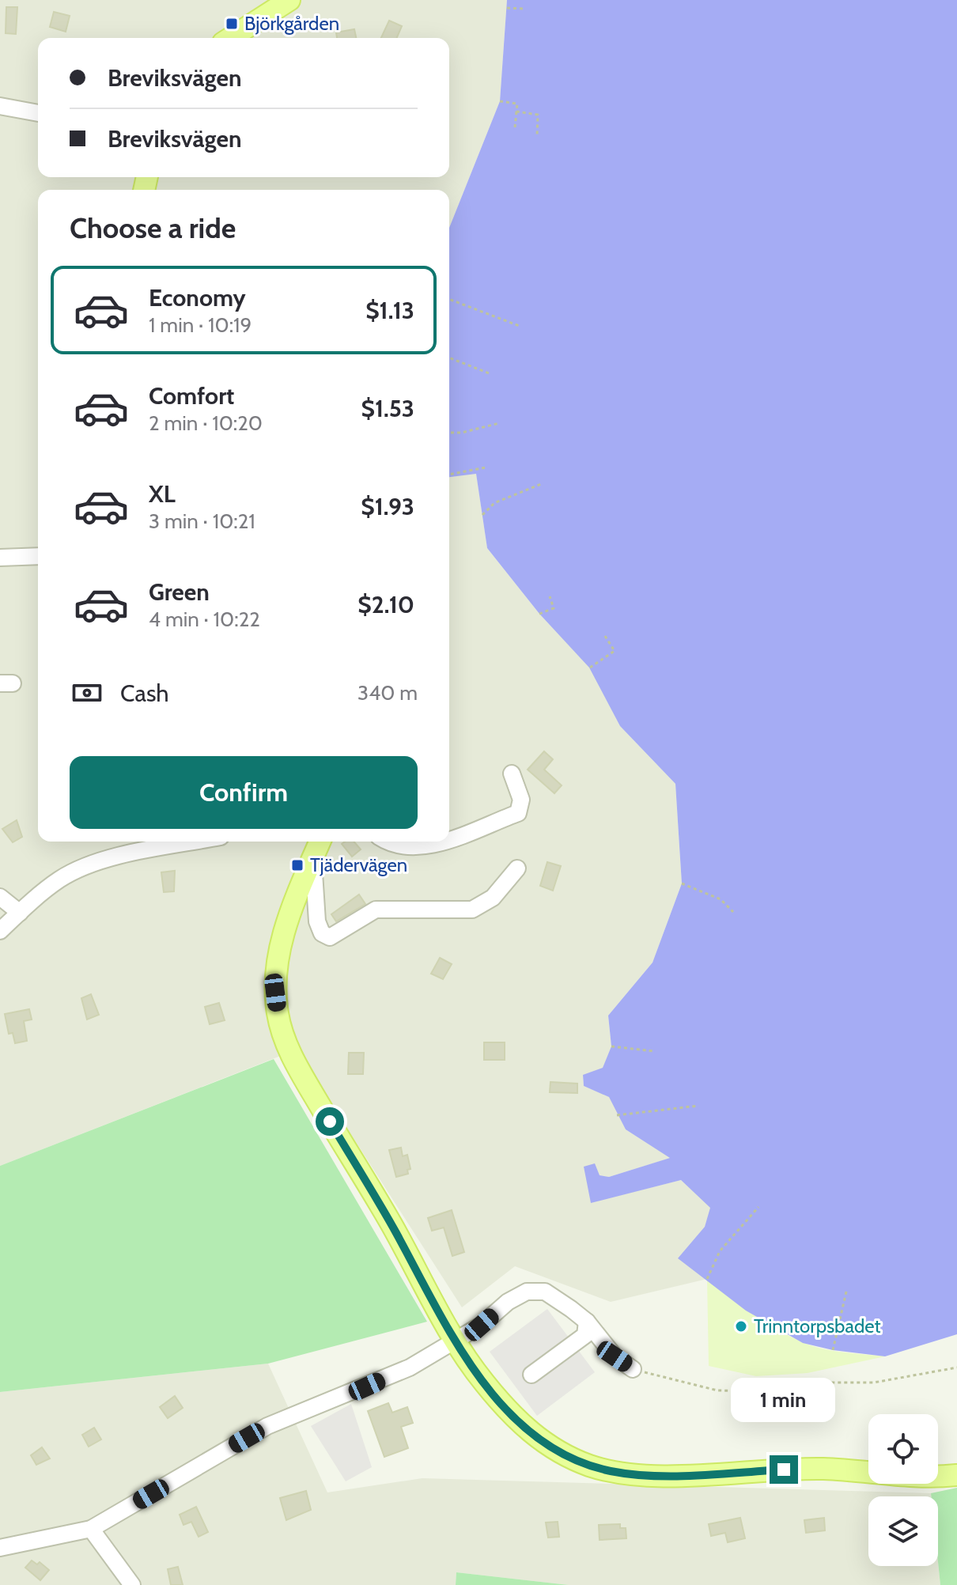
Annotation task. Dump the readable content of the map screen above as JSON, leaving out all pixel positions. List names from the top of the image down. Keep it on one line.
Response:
{"places":{"transit":["Björkgården","Tjädervägen"],"other":["Trinntorpsbadet"]},"page":{"banner":["Breviksvägen","Breviksvägen"],"heading":"Choose a ride","list":[{"name":"Economy","note":"1 min · 10:19","value":"$1.13"},{"name":"Comfort","note":"2 min · 10:20","value":"$1.53"},{"name":"XL","note":"3 min · 10:21","value":"$1.93"},{"name":"Green","note":"4 min · 10:22","value":"$2.10"}],"pay":["Cash","340 m"],"buttons":"Confirm","bubble":"1 min"}}
